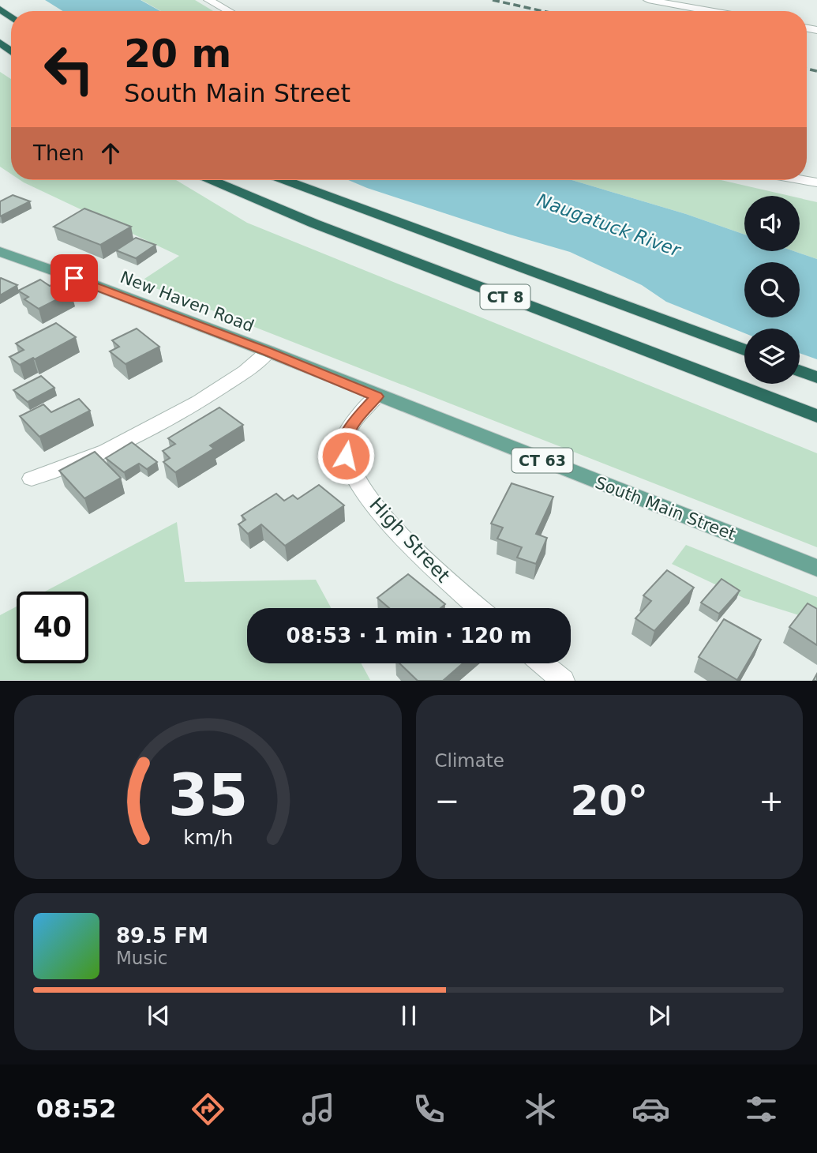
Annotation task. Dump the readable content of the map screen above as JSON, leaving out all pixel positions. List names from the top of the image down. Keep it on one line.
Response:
{"streets":{"highway":["CT 8"],"main road":["New Haven Road","CT 63","South Main Street"],"street":["High Street"]},"crossings":[["New Haven Road","South Main Street"],["South Main Street","High Street"]],"water":["Naugatuck River"],"page":{"turn":["20 m","South Main Street"],"then":"Then","limit":"40","trip":"08:53 · 1 min · 120 m","tile":"Climate","heat":["−","20°","+"],"song":["89.5 FM","Music"],"tabs":"08:52","gauge":["35","km/h"]}}
